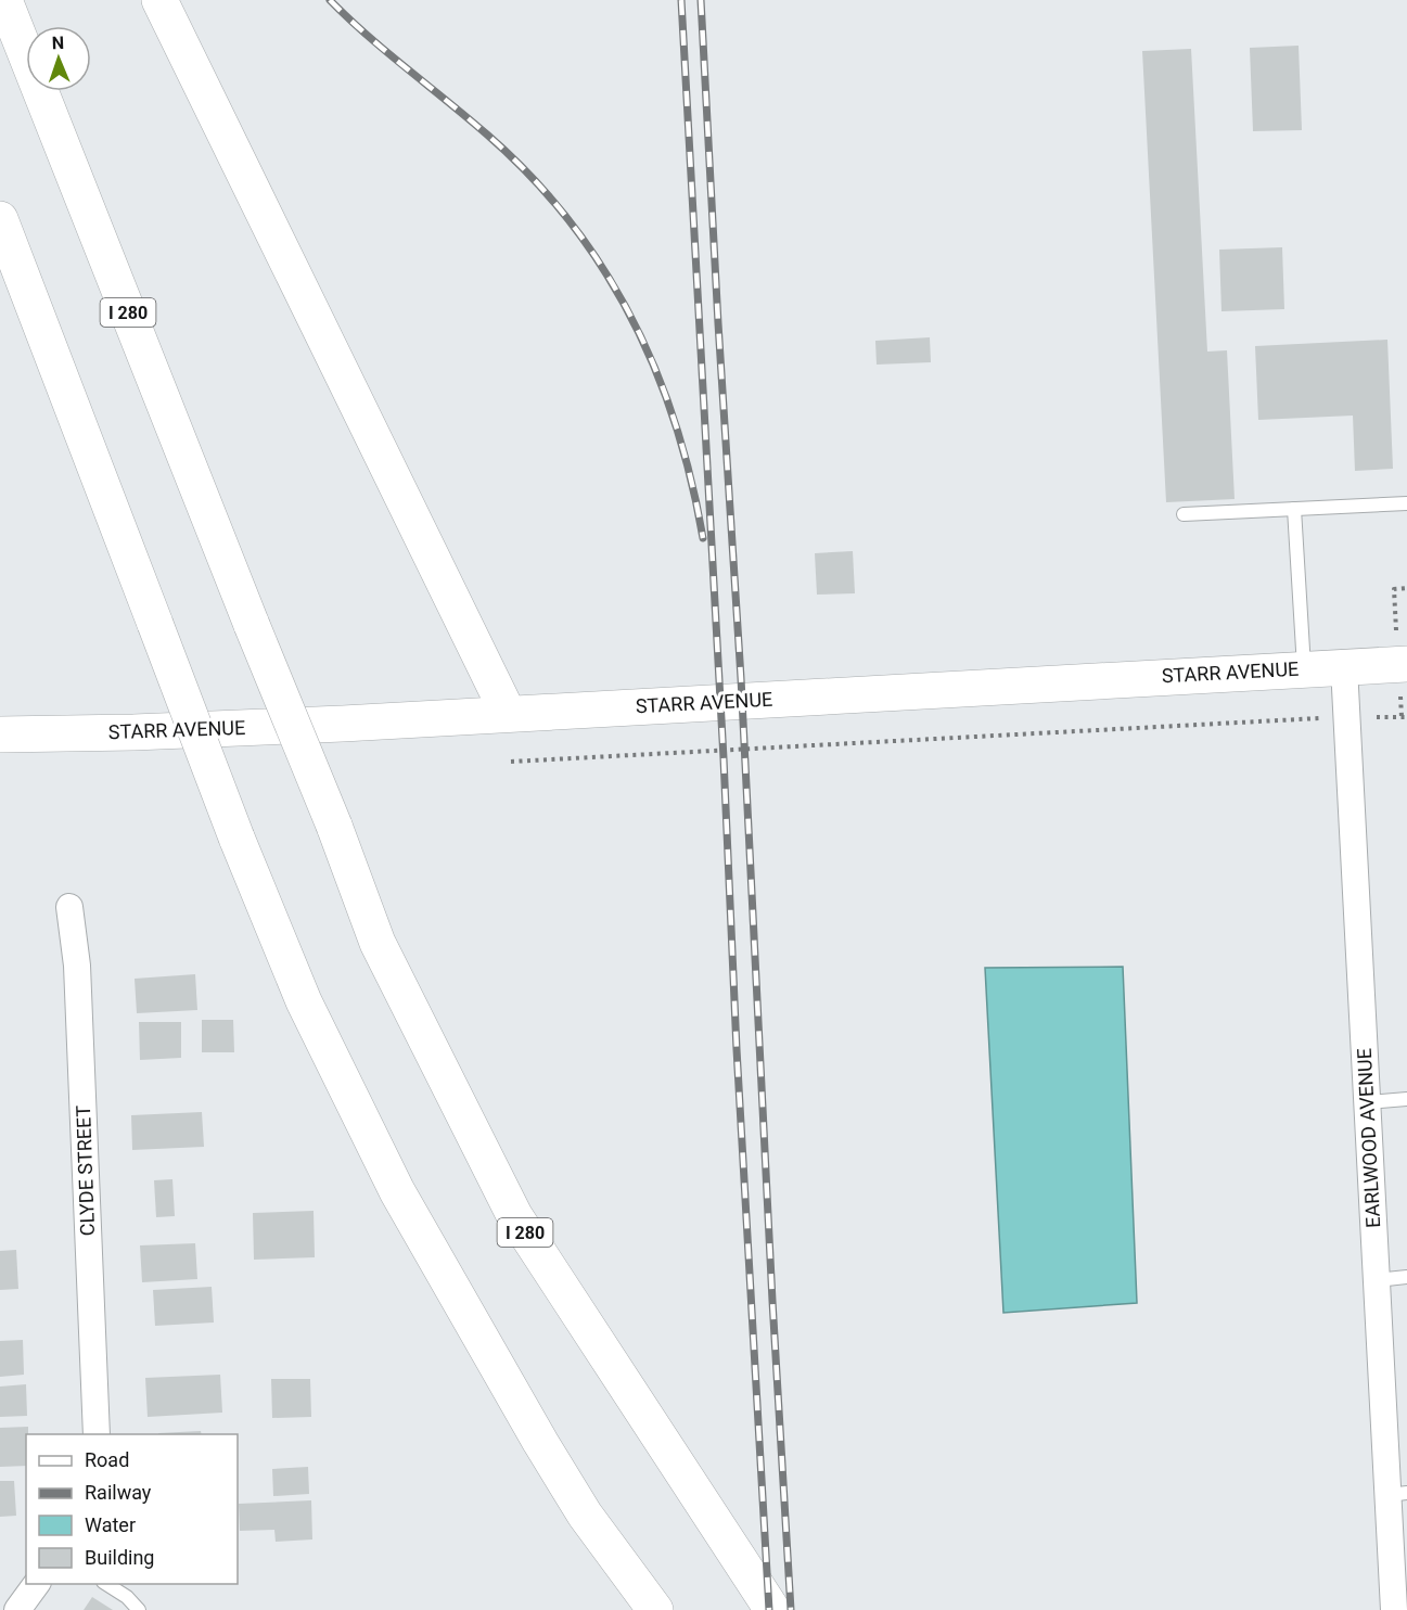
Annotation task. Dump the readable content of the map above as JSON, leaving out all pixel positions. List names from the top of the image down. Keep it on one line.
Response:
{"streets":{"main road":["I 280","STARR AVENUE"],"street":["EARLWOOD AVENUE","CLYDE STREET"]},"crossings":[["STARR AVENUE","EARLWOOD AVENUE"]],"legend":["Road","Railway","Water","Building"],"north":"top"}
